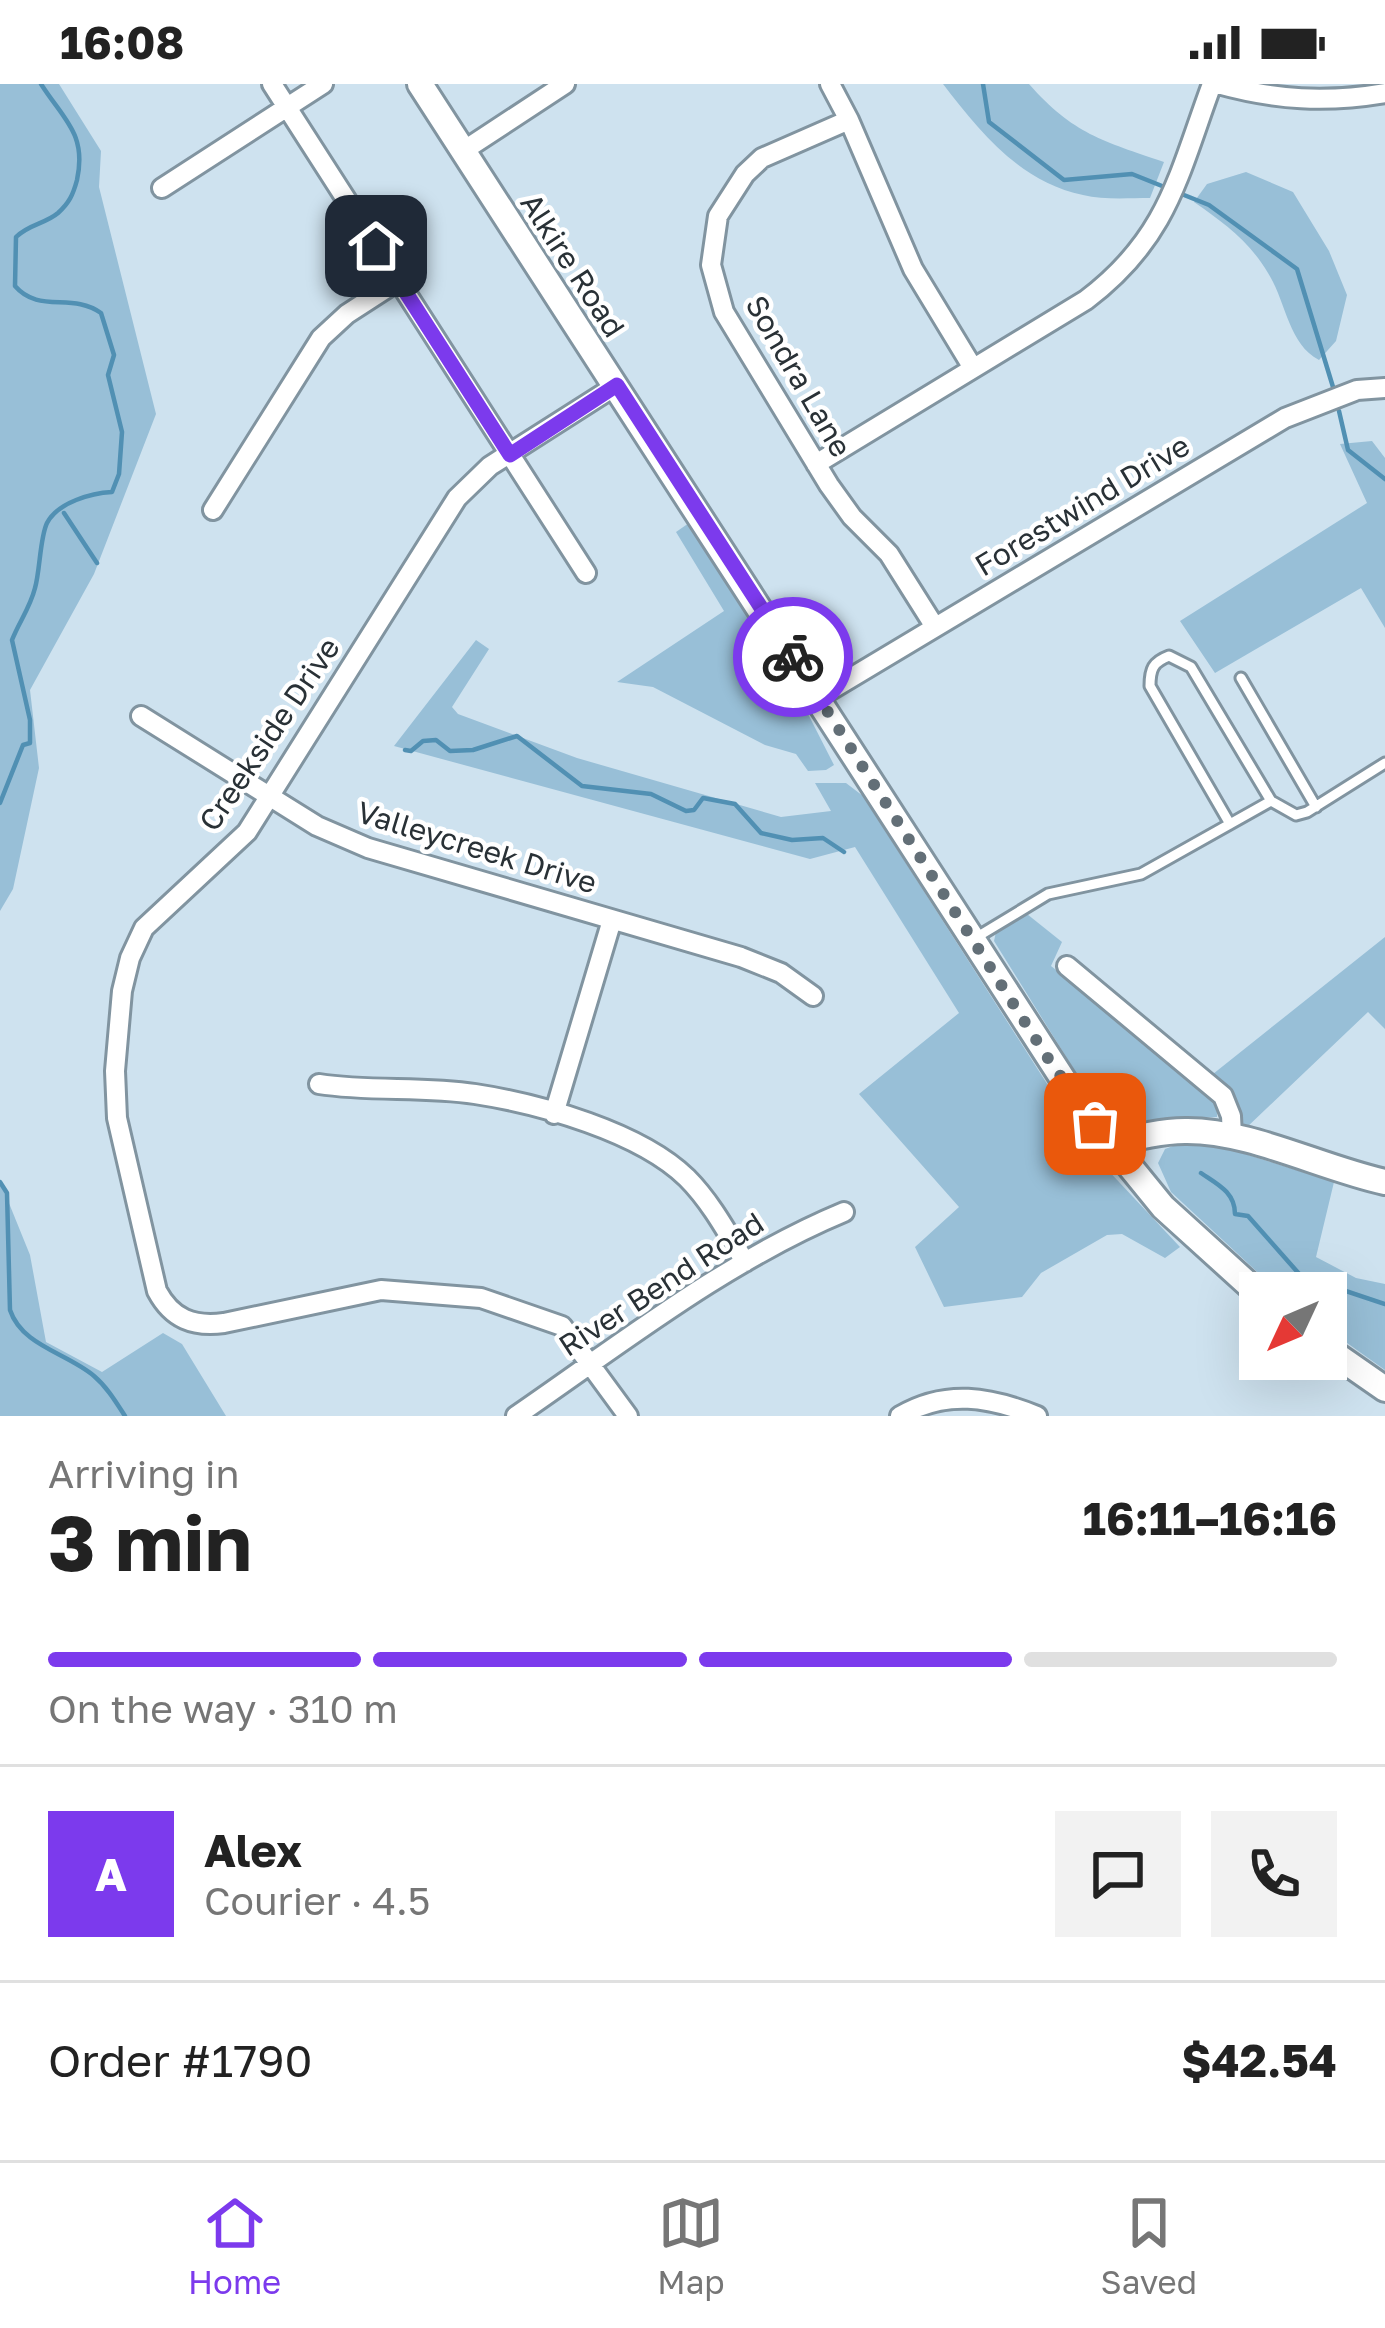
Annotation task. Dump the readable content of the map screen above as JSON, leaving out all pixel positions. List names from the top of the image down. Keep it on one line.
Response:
{"streets":{"main road":["Alkire Road"],"street":["Sondra Lane","Forestwind Drive","Creekside Drive","Valleycreek Drive","River Bend Road"]},"crossings":[["Alkire Road","Forestwind Drive"],["Alkire Road","Creekside Drive"],["Sondra Lane","Forestwind Drive"],["Creekside Drive","Valleycreek Drive"],["Creekside Drive","River Bend Road"]],"north":"bottom left","page":{"status":"16:08","heading":["3 min","Arriving in","16:11–16:16"],"panel":["Alex","Courier · 4.5","Order #1790","$42.54"],"bar":"On the way · 310 m","round":"A","tabs":["Home","Map","Saved"]}}
